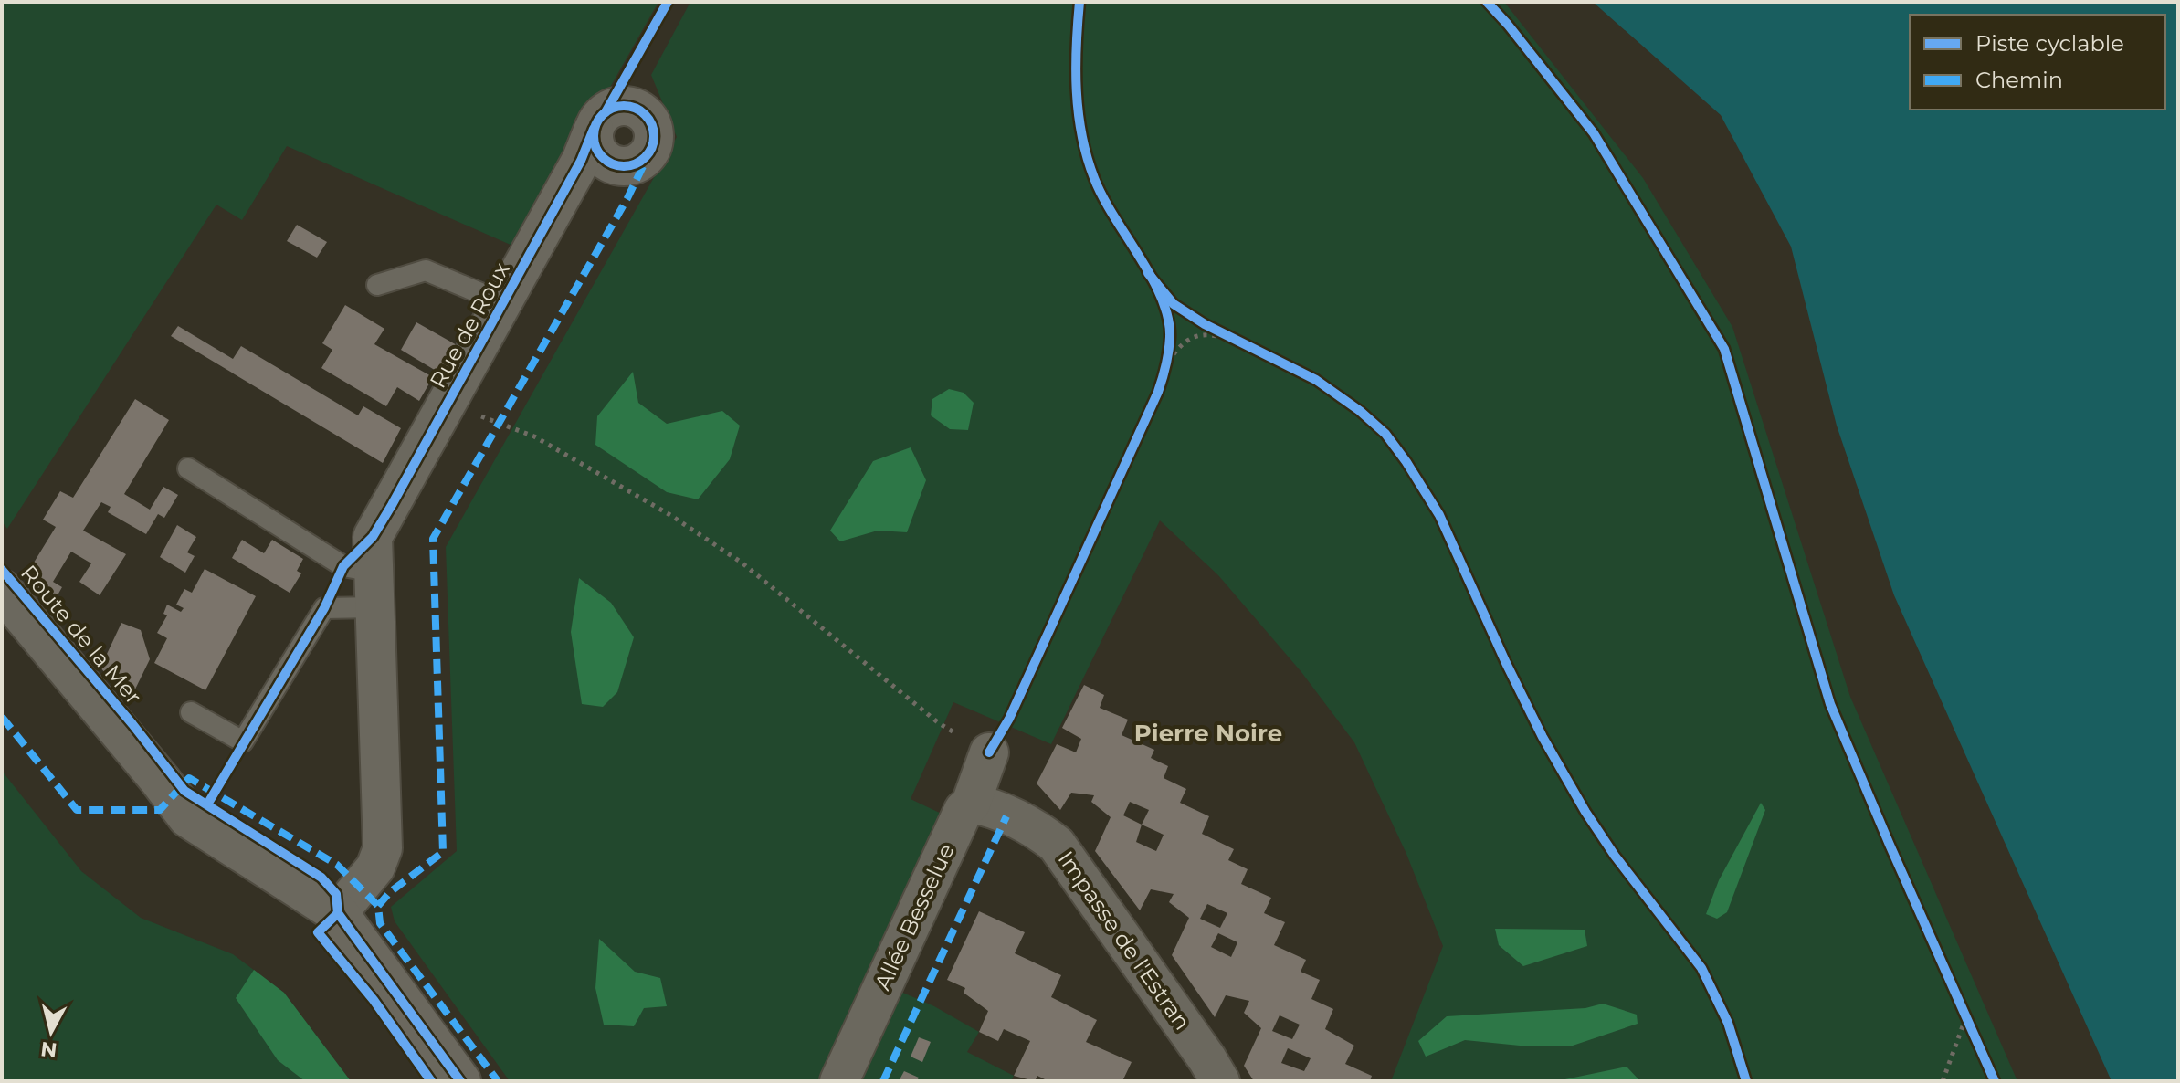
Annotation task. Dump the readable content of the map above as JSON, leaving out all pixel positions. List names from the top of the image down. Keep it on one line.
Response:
{"streets":{"street":["Rue de Roux","Allée Besselue","Impasse de l'Estran"],"cycle path":["Route de la Mer"]},"crossings":[["Allée Besselue","Impasse de l'Estran"]],"districts":["Pierre Noire"],"legend":["Piste cyclable","Chemin"],"north":"bottom"}
